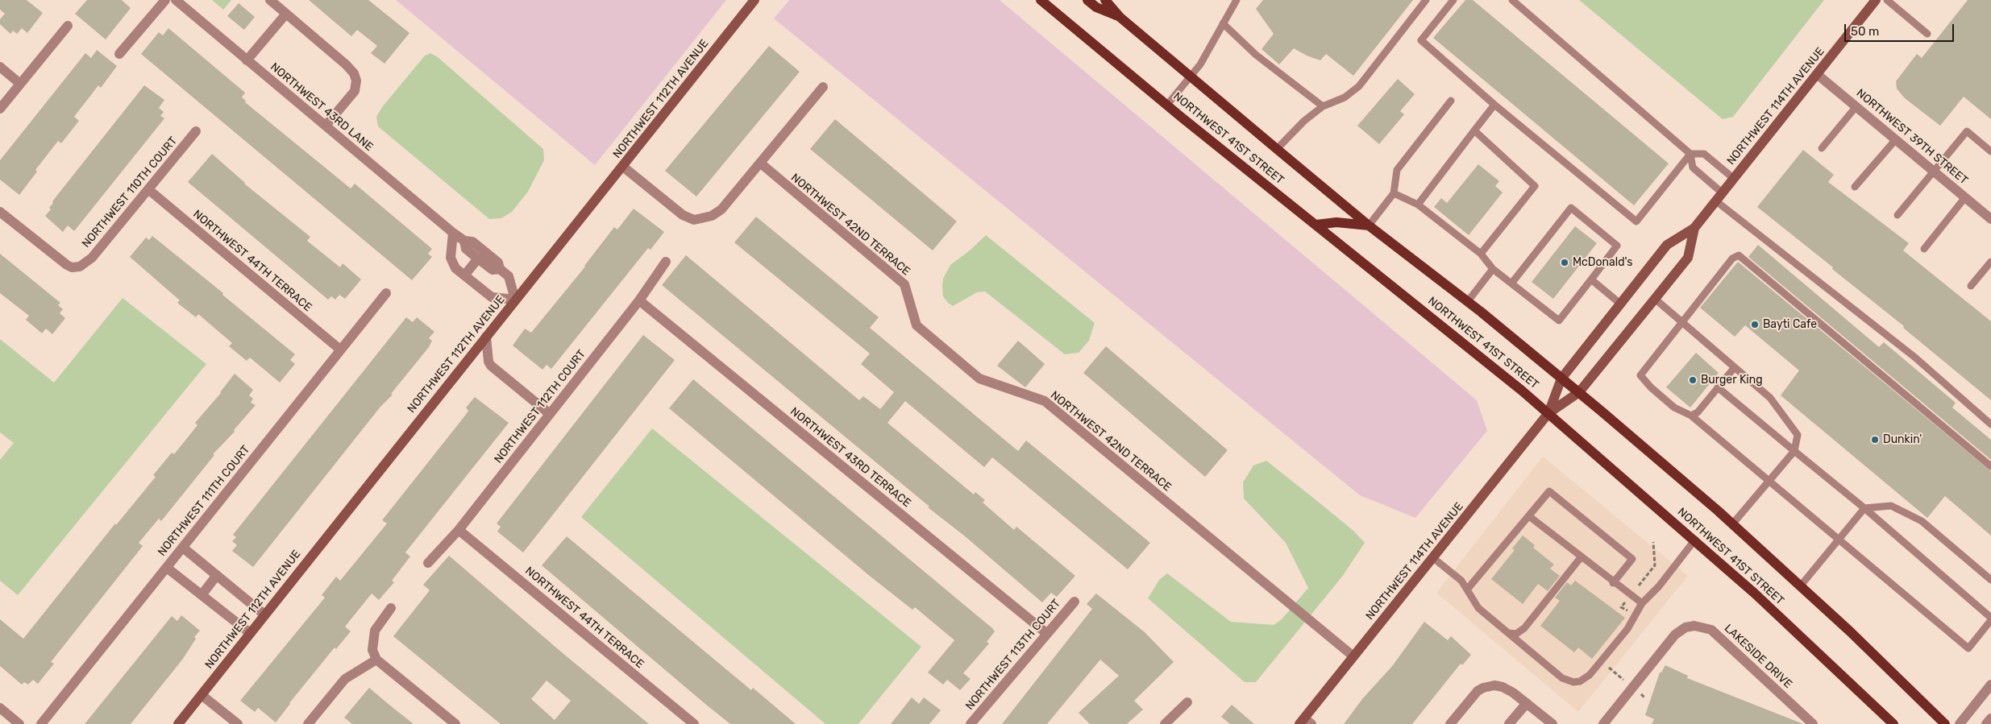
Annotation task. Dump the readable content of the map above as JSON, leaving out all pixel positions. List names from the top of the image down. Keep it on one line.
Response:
{"streets":{"main road":["NORTHWEST 41ST STREET"],"street":["NORTHWEST 112TH AVENUE","NORTHWEST 114TH AVENUE","NORTHWEST 43RD LANE","NORTHWEST 39TH STREET","NORTHWEST 110TH COURT","NORTHWEST 42ND TERRACE","NORTHWEST 44TH TERRACE","NORTHWEST 112TH COURT","NORTHWEST 43RD TERRACE","NORTHWEST 111TH COURT","NORTHWEST 113TH COURT","LAKESIDE DRIVE"]},"crossings":[["NORTHWEST 112TH AVENUE","NORTHWEST 43RD LANE"],["NORTHWEST 114TH AVENUE","NORTHWEST 39TH STREET"],["NORTHWEST 114TH AVENUE","NORTHWEST 41ST STREET"],["NORTHWEST 114TH AVENUE","NORTHWEST 42ND TERRACE"],["NORTHWEST 110TH COURT","NORTHWEST 44TH TERRACE"],["NORTHWEST 44TH TERRACE","NORTHWEST 112TH COURT"],["NORTHWEST 44TH TERRACE","NORTHWEST 111TH COURT"],["NORTHWEST 112TH COURT","NORTHWEST 43RD TERRACE"],["NORTHWEST 43RD TERRACE","NORTHWEST 113TH COURT"]],"places":["McDonald's","Bayti Cafe","Burger King","Dunkin'"],"scale_bar":"50 m"}
